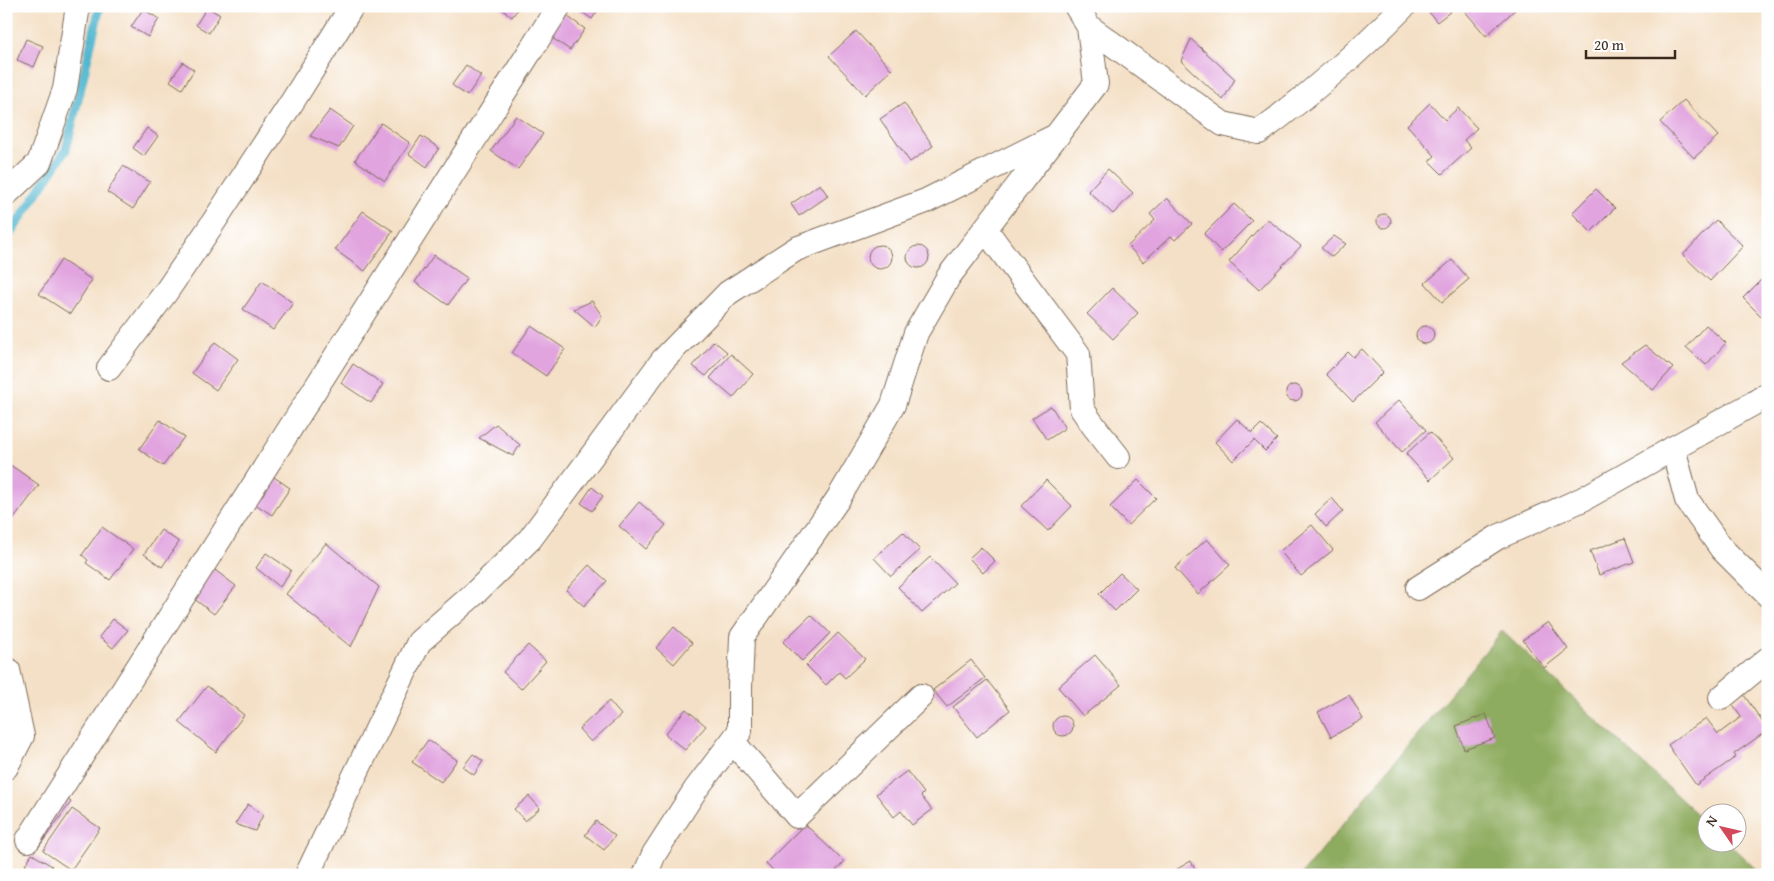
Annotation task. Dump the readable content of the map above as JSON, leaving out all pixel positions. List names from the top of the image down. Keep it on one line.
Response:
{"scale_bar":"20 m","north":"top left"}
